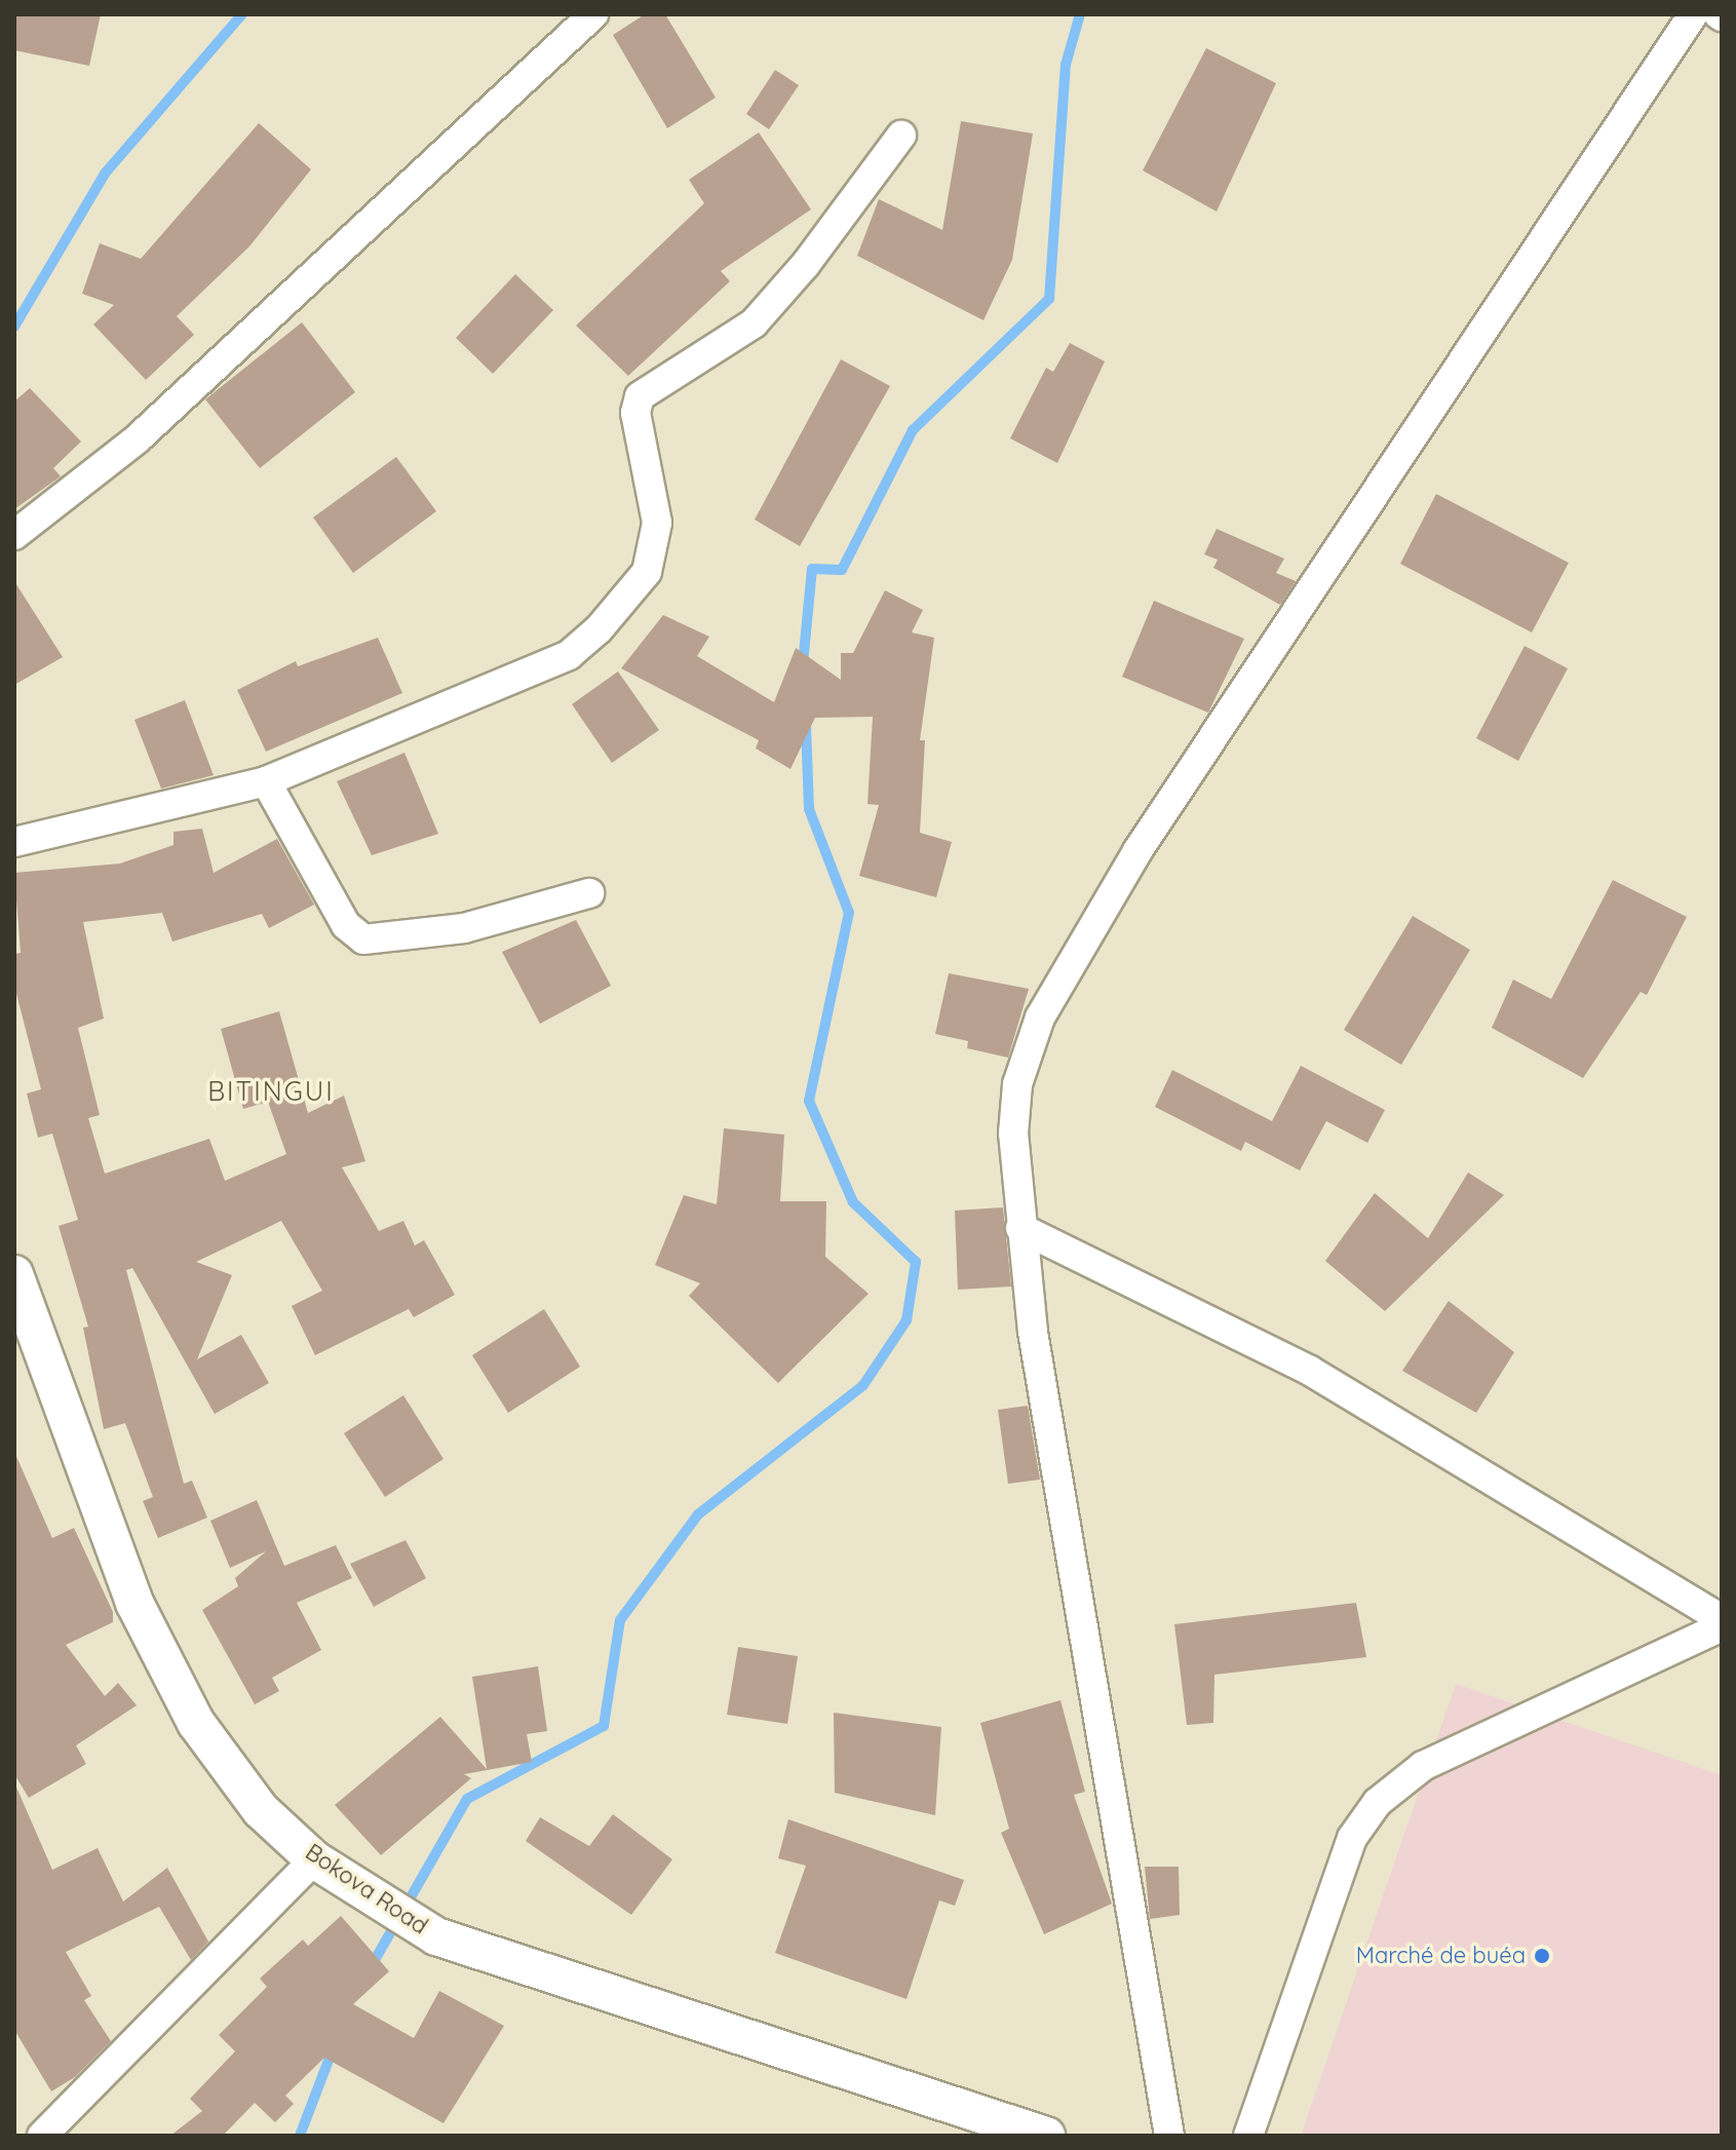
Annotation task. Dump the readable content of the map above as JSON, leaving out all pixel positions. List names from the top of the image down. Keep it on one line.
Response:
{"streets":{"street":["Bokova Road"]},"districts":["BITINGUI"],"places":["Marché de buéa"]}
